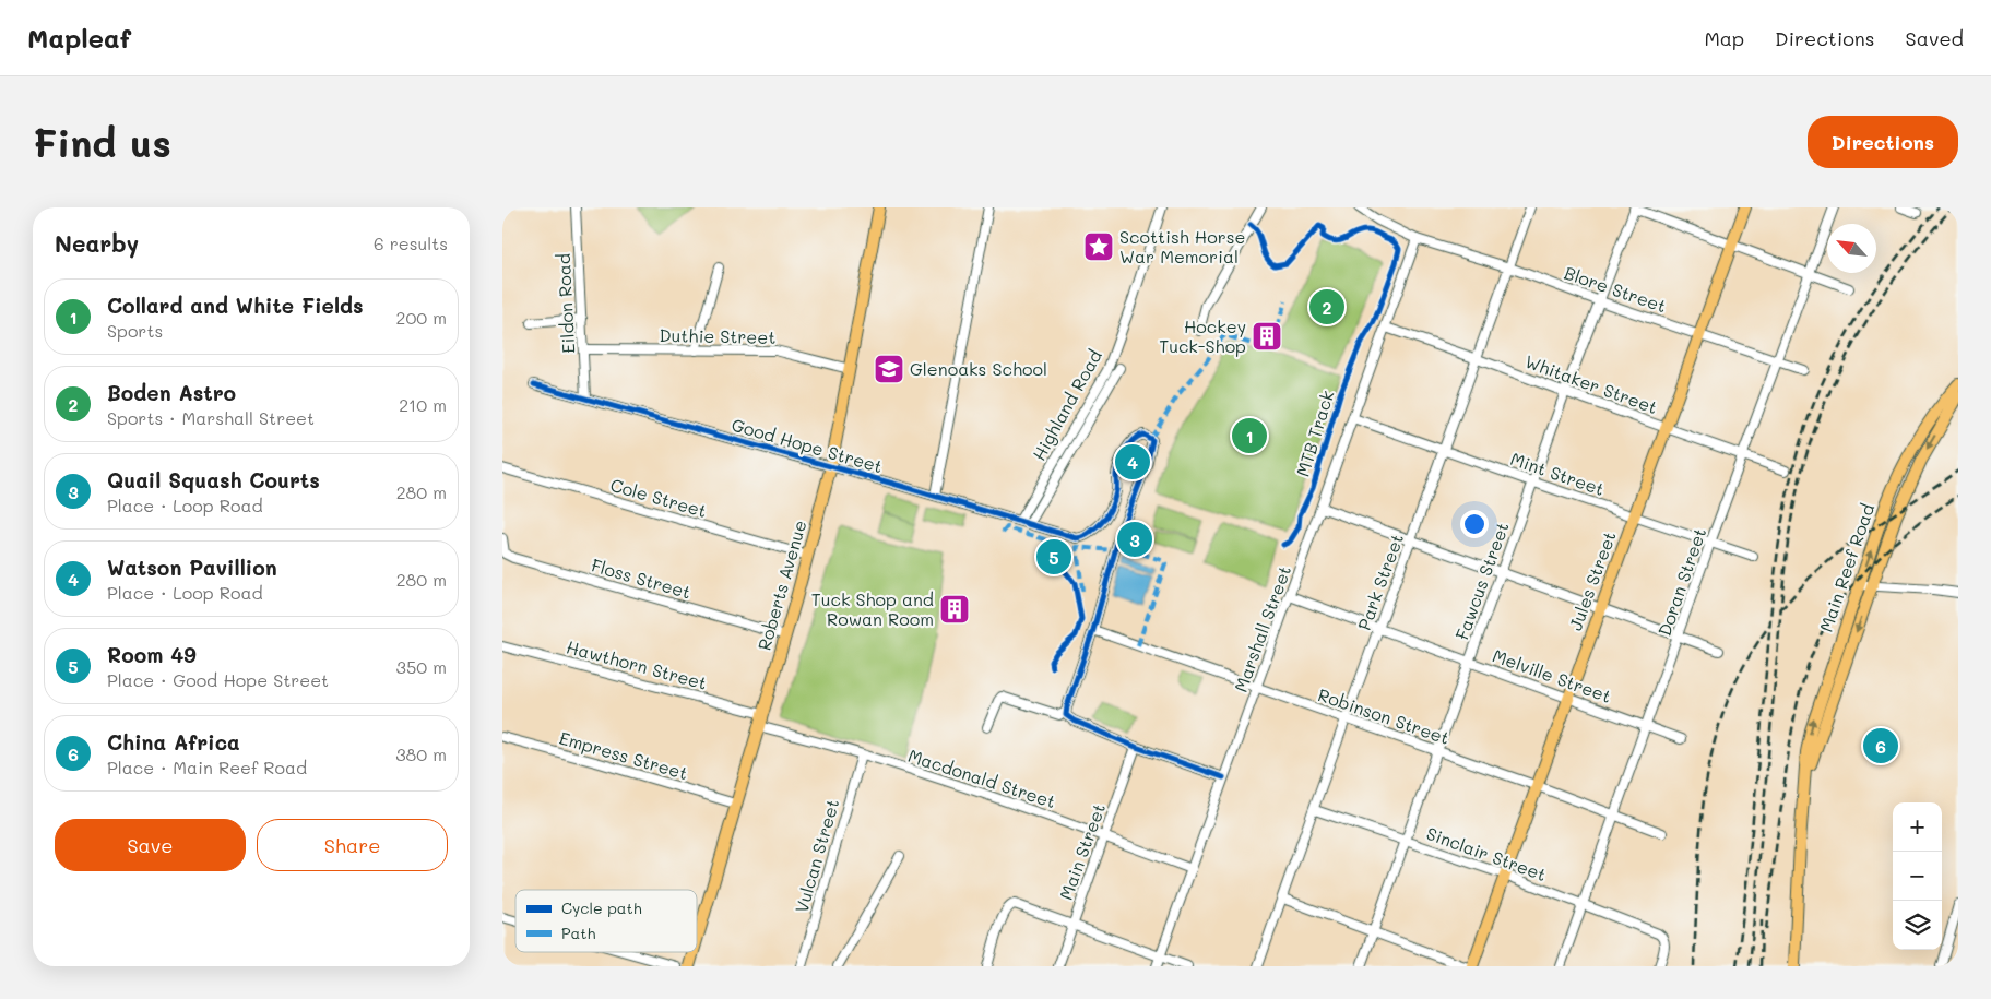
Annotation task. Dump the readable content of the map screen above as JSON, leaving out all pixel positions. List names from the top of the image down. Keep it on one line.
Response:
{"streets":{"main road":["Main Reef Road","Jules Street","Roberts Avenue"],"street":["Blore Street","Eildon Road","Duthie Street","Whitaker Street","Highland Road","Good Hope Street","Mint Street","Cole Street","Floss Street","Fawcus Street","Park Street","Doran Street","Marshall Street","Hawthorn Street","Melville Street","Robinson Street","Empress Street","Macdonald Street","Main Street","Sinclair Street","Vulcan Street"],"cycle path":["MTB Track"]},"crossings":[["Blore Street","Fawcus Street"],["Blore Street","Jules Street"],["Blore Street","Park Street"],["Blore Street","Doran Street"],["Blore Street","Marshall Street"],["Eildon Road","Duthie Street"],["Eildon Road","Good Hope Street"],["Duthie Street","Roberts Avenue"],["Whitaker Street","Fawcus Street"],["Whitaker Street","Jules Street"],["Whitaker Street","Park Street"],["Whitaker Street","Doran Street"],["Whitaker Street","Marshall Street"],["Highland Road","Good Hope Street"],["Good Hope Street","Roberts Avenue"],["Good Hope Street","Robinson Street"],["Mint Street","Fawcus Street"],["Mint Street","Jules Street"],["Mint Street","Park Street"],["Mint Street","Doran Street"],["Mint Street","Marshall Street"],["Cole Street","Roberts Avenue"],["Floss Street","Roberts Avenue"],["Fawcus Street","Melville Street"],["Fawcus Street","Robinson Street"],["Fawcus Street","Sinclair Street"],["Jules Street","Melville Street"],["Jules Street","Robinson Street"],["Jules Street","Sinclair Street"],["Park Street","Melville Street"],["Park Street","Robinson Street"],["Park Street","Sinclair Street"],["Doran Street","Melville Street"],["Doran Street","Robinson Street"],["Doran Street","Sinclair Street"],["Roberts Avenue","Hawthorn Street"],["Roberts Avenue","Empress Street"],["Roberts Avenue","Macdonald Street"],["Marshall Street","Melville Street"],["Marshall Street","Robinson Street"],["Marshall Street","Macdonald Street"],["Hawthorn Street","Macdonald Street"],["Macdonald Street","Main Street"],["Macdonald Street","Vulcan Street"]],"places":{"place":["Scottish Horse War Memorial"],"building":["Hockey Tuck-Shop","Tuck Shop and Rowan Room"],"school or university":["Glenoaks School"]},"legend":["Cycle path","Path"],"north":"top left","page":{"header":"Mapleaf","nav":["Map","Directions","Saved"],"buttons":["Directions",["Save","Share"]],"title":"Find us","heading":["Nearby","6 results"],"list":[{"mark":"1","name":"Collard and White Fields","note":"Sports","value":"200 m"},{"mark":"2","name":"Boden Astro","note":"Sports · Marshall Street","value":"210 m"},{"mark":"3","name":"Quail Squash Courts","note":"Place · Loop Road","value":"280 m"},{"mark":"4","name":"Watson Pavillion","note":"Place · Loop Road","value":"280 m"},{"mark":"5","name":"Room 49","note":"Place · Good Hope Street","value":"350 m"},{"mark":"6","name":"China Africa","note":"Place · Main Reef Road","value":"380 m"}],"pins":["2","1","4","3","5","6"],"map_buttons":["+","−"]}}
